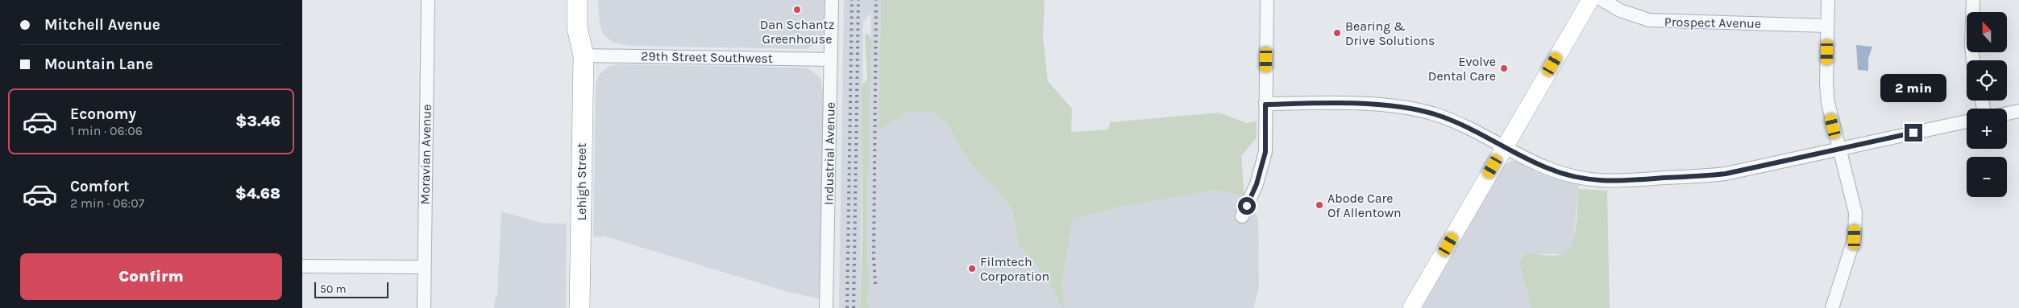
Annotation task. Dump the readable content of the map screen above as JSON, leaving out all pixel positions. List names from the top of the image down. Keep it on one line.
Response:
{"streets":{"highway":["Lehigh Street"],"street":["Prospect Avenue","29th Street Southwest","Industrial Avenue","Moravian Avenue"]},"crossings":[["29th Street Southwest","Industrial Avenue"],["29th Street Southwest","Lehigh Street"]],"places":["Dan Schantz Greenhouse","Bearing & Drive Solutions","Evolve Dental Care","Abode Care Of Allentown","Filmtech Corporation"],"scale_bar":"50 m","north":"top","page":{"banner":["Mitchell Avenue","Mountain Lane"],"map_buttons":["+","−"],"bubble":"2 min","list":[{"name":"Economy","note":"1 min · 06:06","value":"$3.46"},{"name":"Comfort","note":"2 min · 06:07","value":"$4.68"}],"buttons":"Confirm","scale":"50 m"}}
